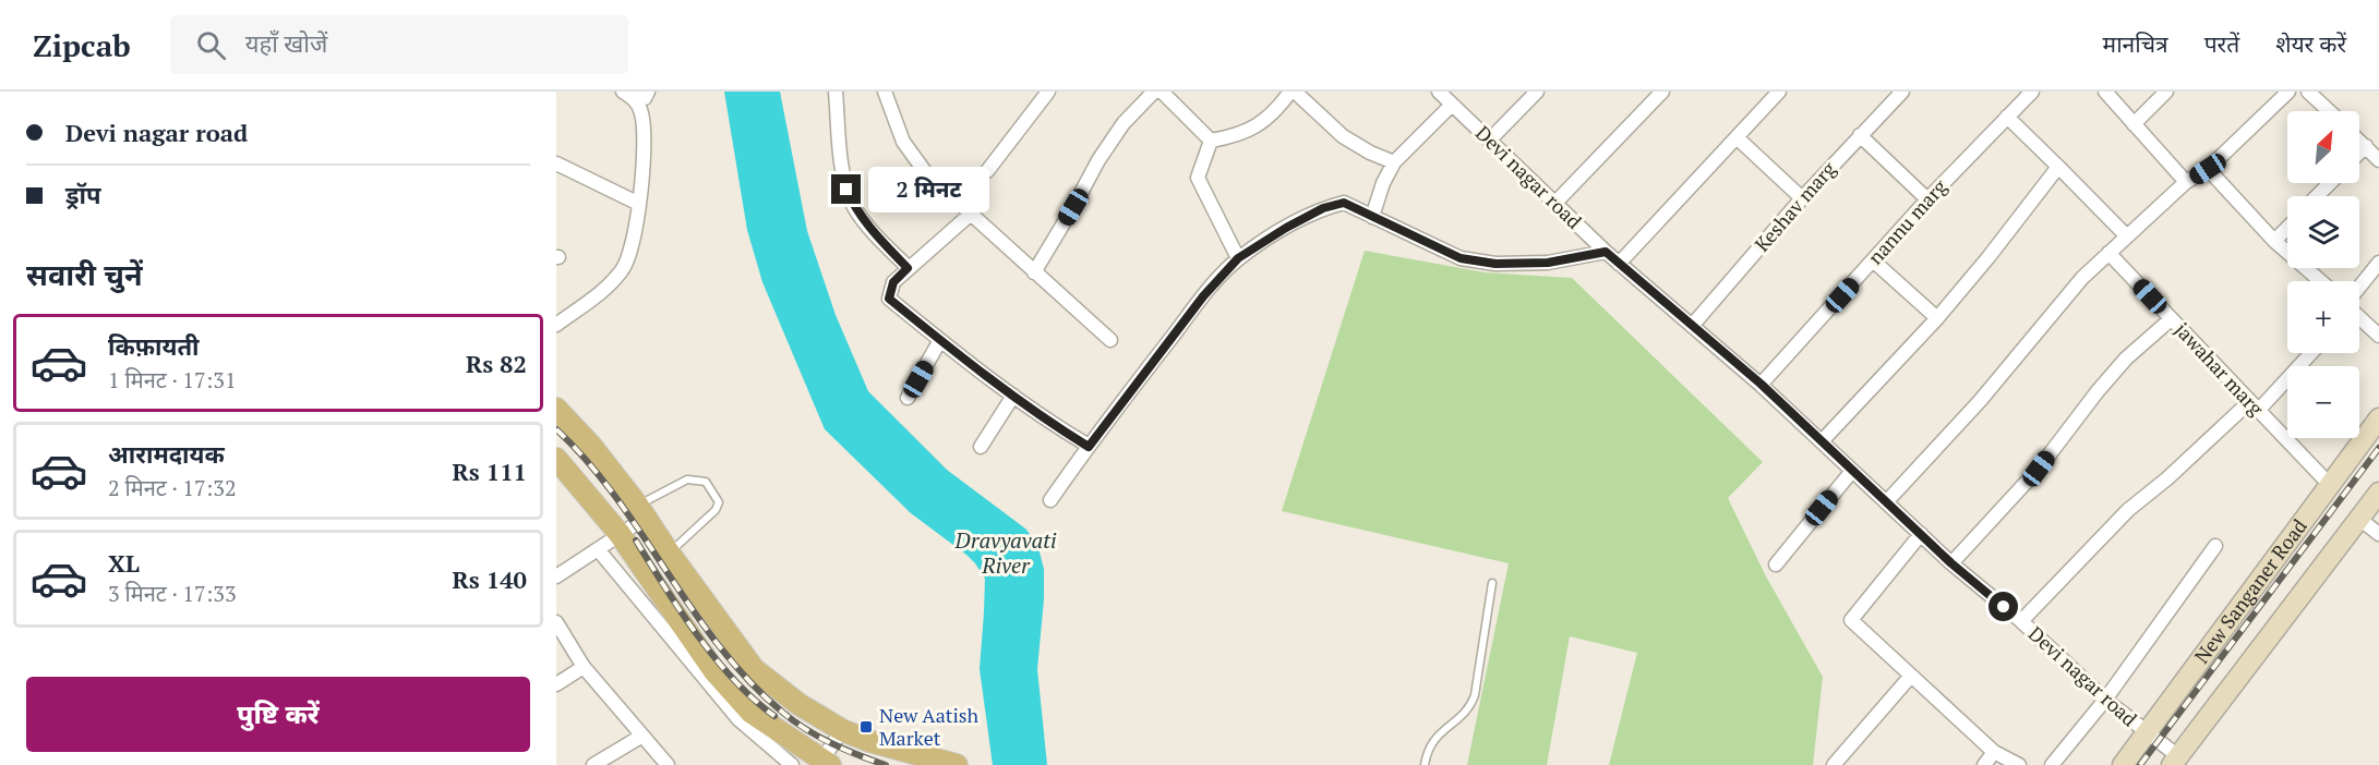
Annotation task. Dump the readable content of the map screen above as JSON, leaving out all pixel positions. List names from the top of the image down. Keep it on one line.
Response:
{"streets":{"main road":["New Sanganer Road"],"street":["Devi nagar road","Keshav marg","nannu marg","jawahar marg"]},"crossings":[["Devi nagar road","Keshav marg"],["Devi nagar road","nannu marg"],["Devi nagar road","New Sanganer Road"],["jawahar marg","New Sanganer Road"]],"water":["Dravyavati River"],"places":{"transit":["New Aatish Market"]},"north":"top right","page":{"header":"Zipcab","search":"यहाँ खोजें","nav":["मानचित्र","परतें","शेयर करें"],"banner":["Devi nagar road","ड्रॉप"],"map_buttons":["+","−"],"bubble":"2 मिनट","heading":"सवारी चुनें","list":[{"name":"किफ़ायती","note":"1 मिनट · 17:31","value":"Rs 82"},{"name":"आरामदायक","note":"2 मिनट · 17:32","value":"Rs 111"},{"name":"XL","note":"3 मिनट · 17:33","value":"Rs 140"}],"buttons":"पुष्टि करें"}}
